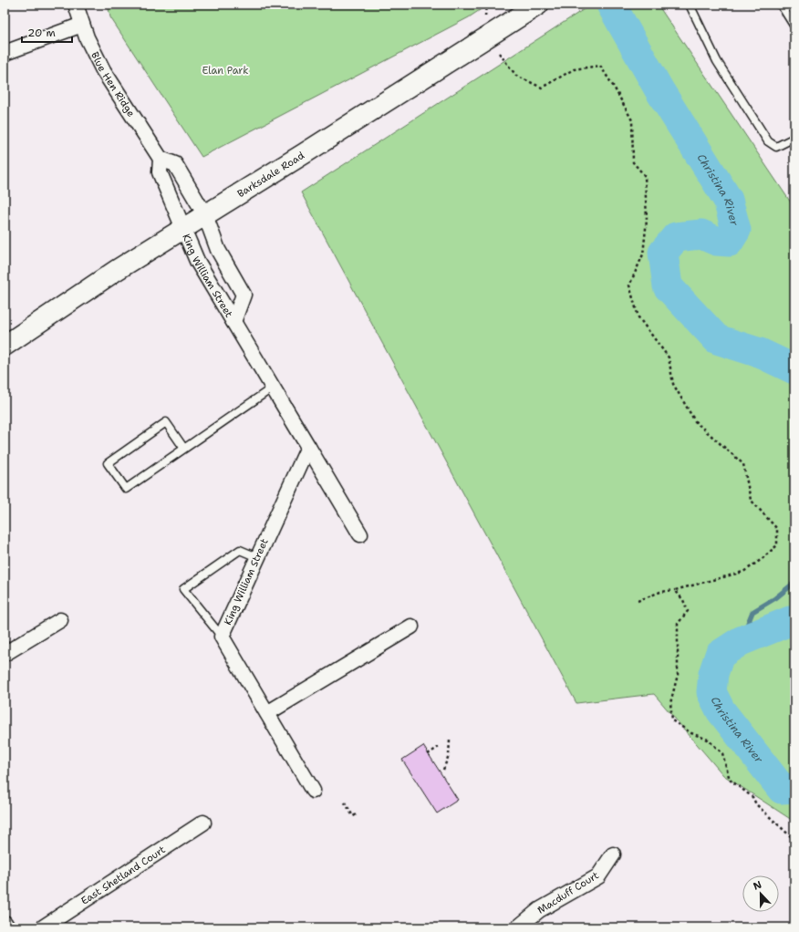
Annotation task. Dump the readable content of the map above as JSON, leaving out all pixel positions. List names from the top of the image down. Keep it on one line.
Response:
{"streets":{"street":["Blue Hen Ridge","Barksdale Road","King William Street","East Shetland Court","Macduff Court"]},"crossings":[["Barksdale Road","King William Street"]],"water":["Christina River"],"parks":["Elan Park"],"scale_bar":"20 m","north":"top"}
